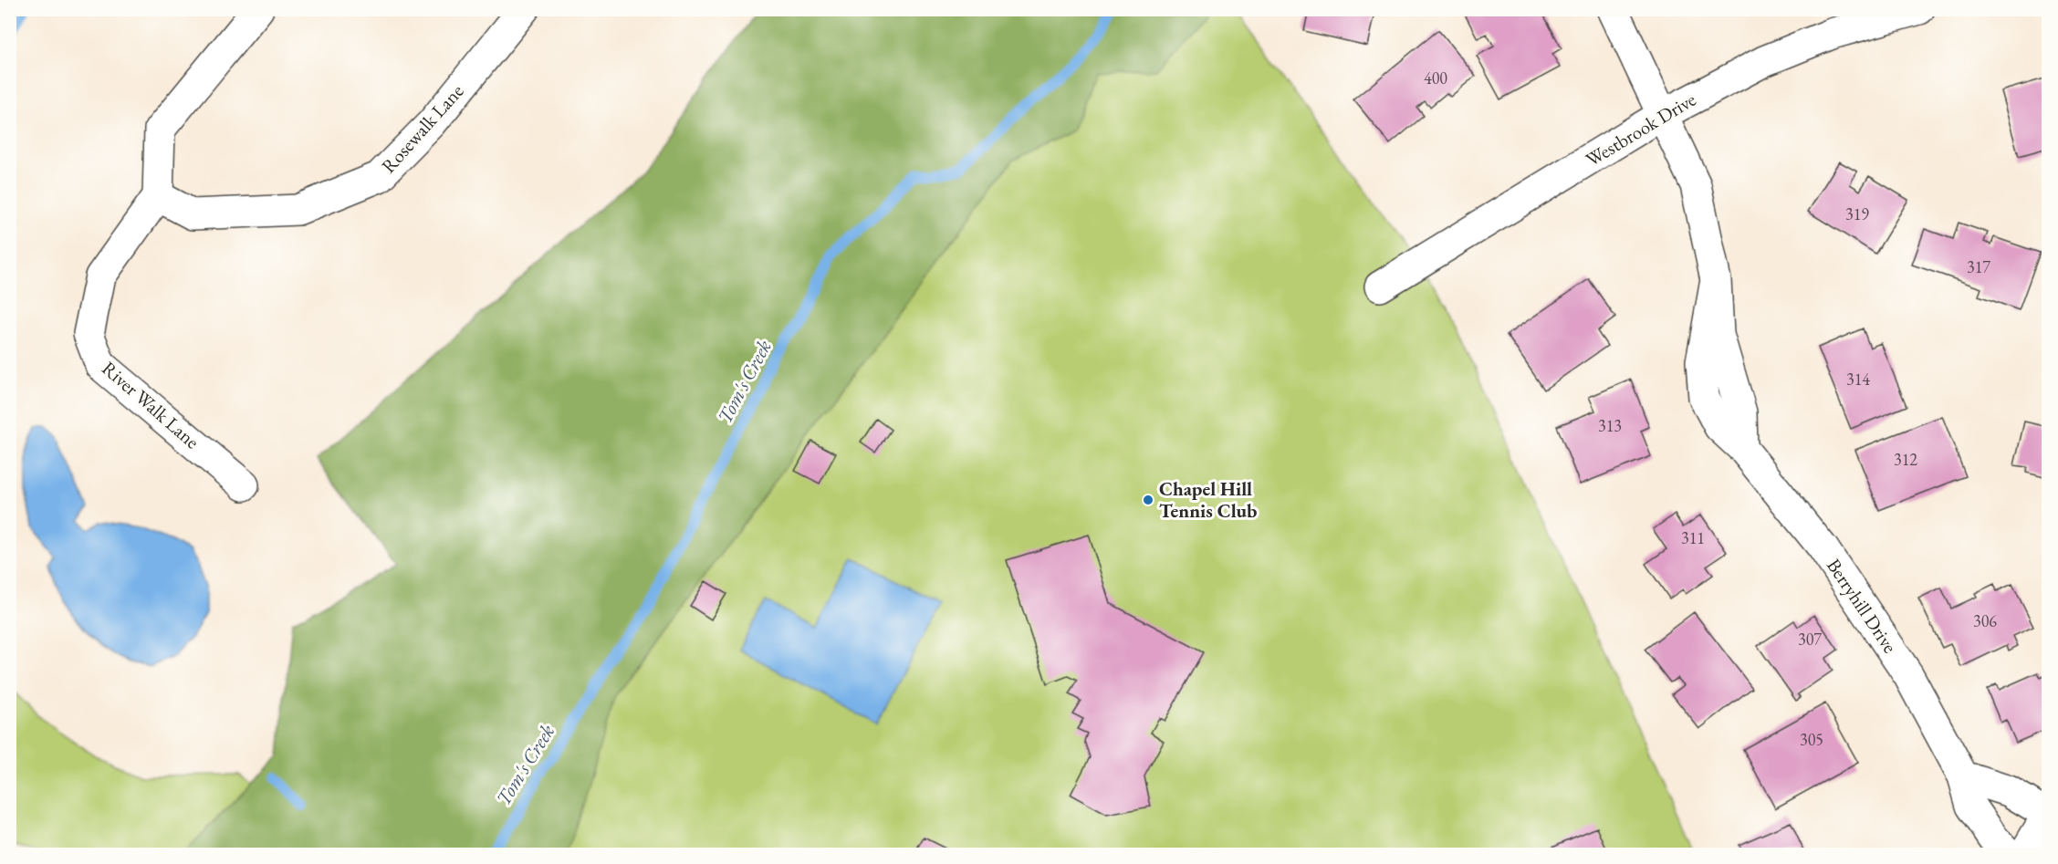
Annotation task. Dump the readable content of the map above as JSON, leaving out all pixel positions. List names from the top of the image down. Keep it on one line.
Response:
{"streets":{"street":["Rosewalk Lane","Westbrook Drive","River Walk Lane","Berryhill Drive"]},"crossings":[["Rosewalk Lane","River Walk Lane"],["Westbrook Drive","Berryhill Drive"]],"water":["Tom's Creek"],"places":["Chapel Hill Tennis Club"],"house_numbers":["400","319","317","314","313","312","311","306","307","305"]}
